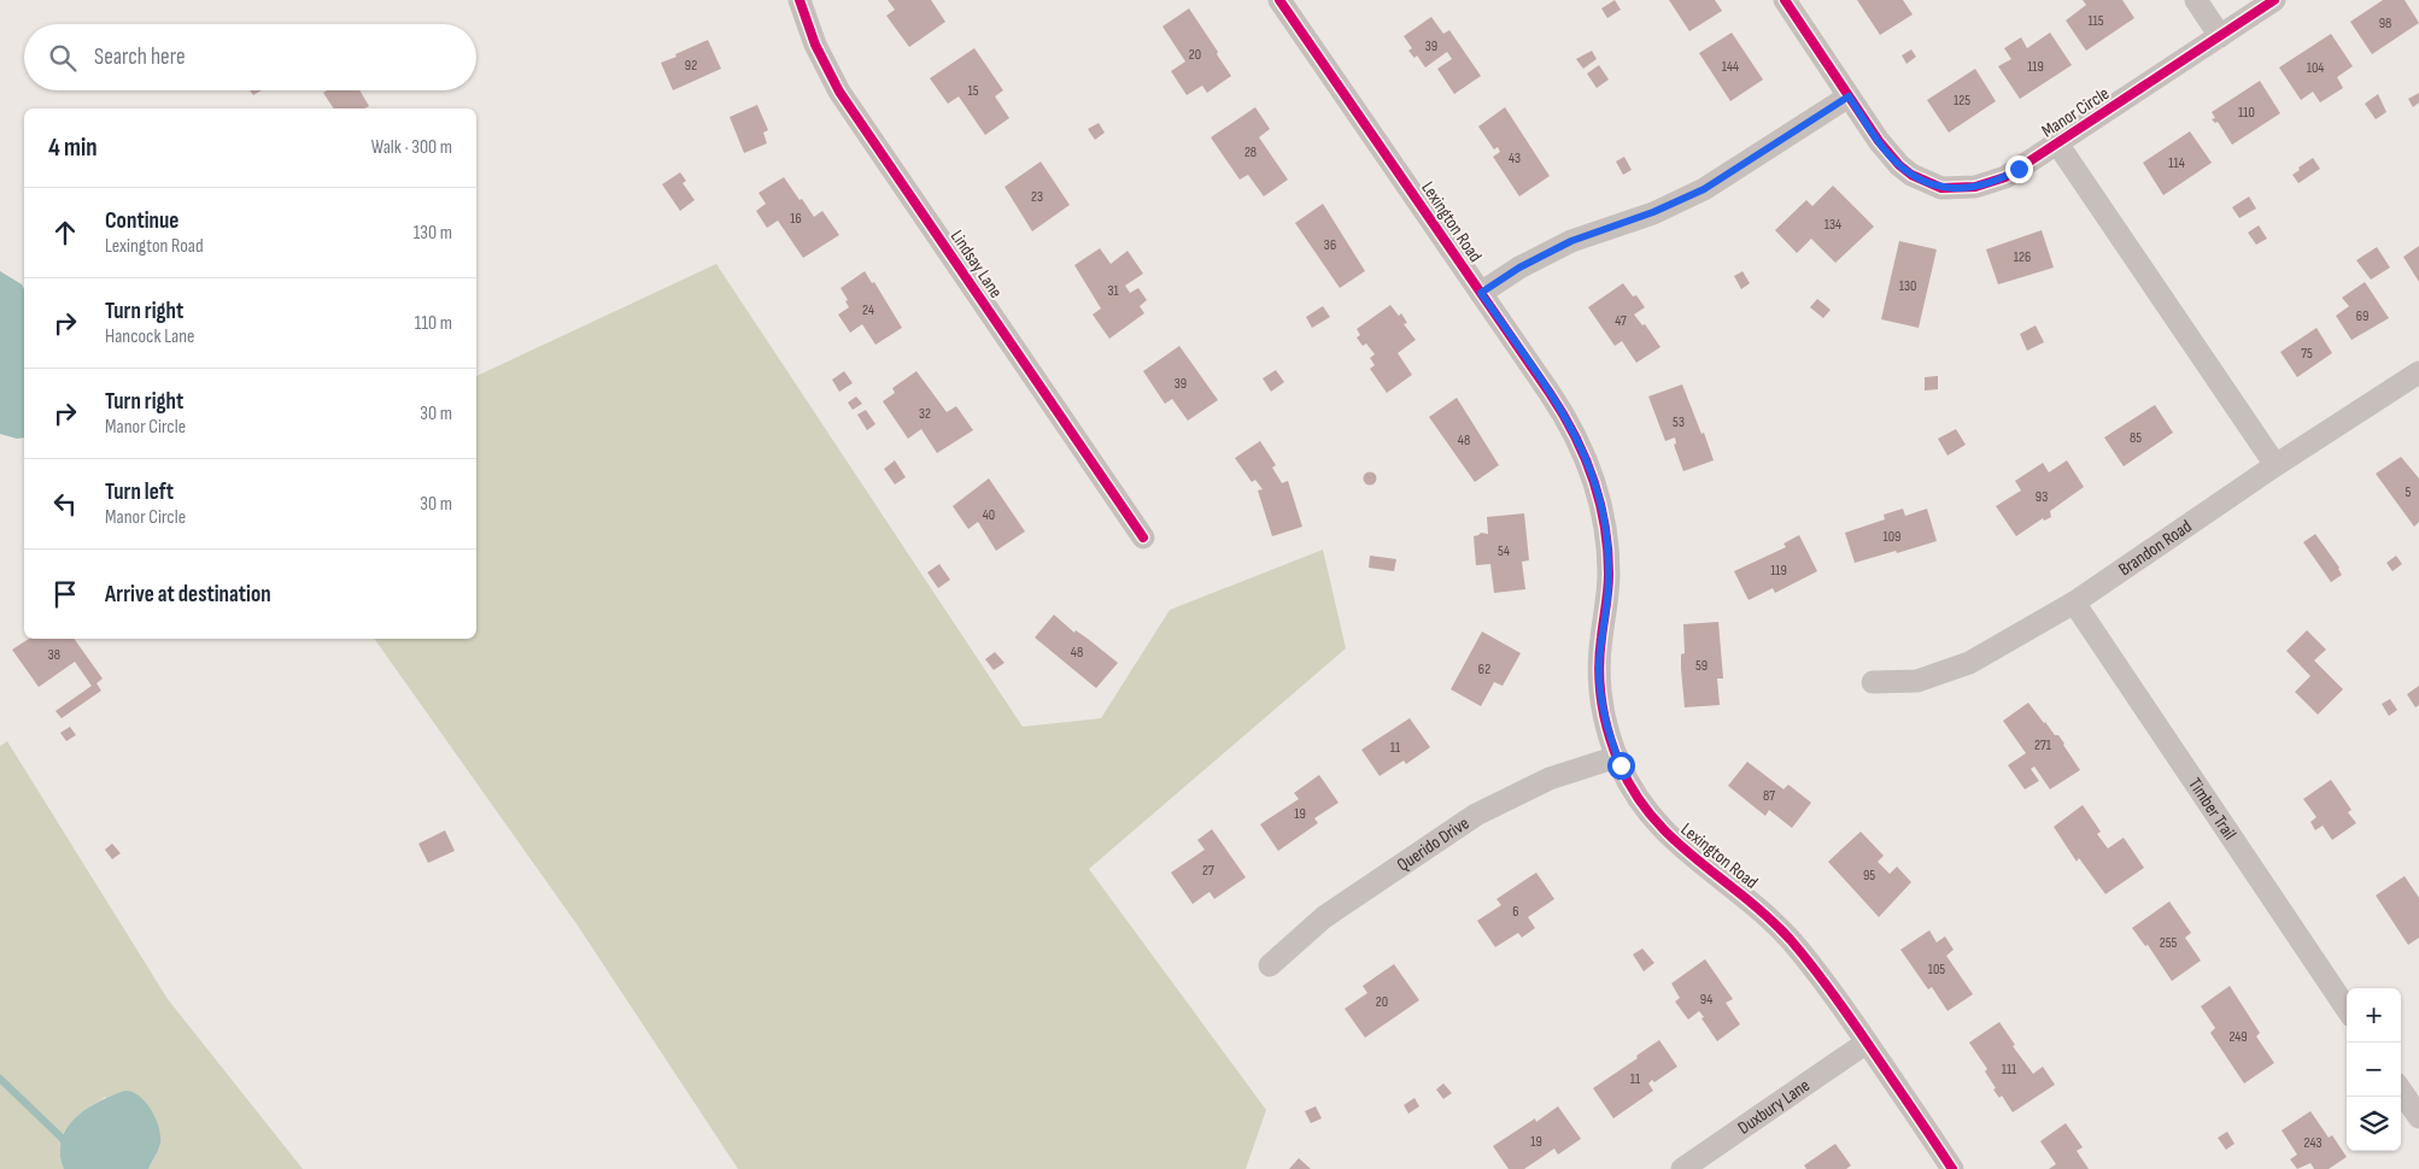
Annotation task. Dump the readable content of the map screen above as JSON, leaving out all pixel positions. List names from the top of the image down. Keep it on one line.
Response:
{"streets":{"street":["Manor Circle","Lexington Road","Lindsay Lane","Brandon Road","Timber Trail","Querido Drive","Duxbury Lane"]},"crossings":[["Manor Circle","Brandon Road"],["Lexington Road","Querido Drive"],["Lexington Road","Duxbury Lane"],["Brandon Road","Timber Trail"]],"house_numbers":["115","98","39","20","92","144","119","104","15","125","110","28","43","114","23","16","134","36","126","130","31","24","69","47","75","39","32","53","85","48","5","93","40","109","54","119","48","38","59","62","271","11","87","19","27","95","6","255","105","94","20","249","111","11","19","243"],"page":{"search":"Search here","heading":["4 min","Walk · 300 m"],"list":[["Continue","Lexington Road","130 m"],["Turn right","Hancock Lane","110 m"],["Turn right","Manor Circle","30 m"],["Turn left","Manor Circle","30 m"],"Arrive at destination"],"map_buttons":["+","−"]}}
